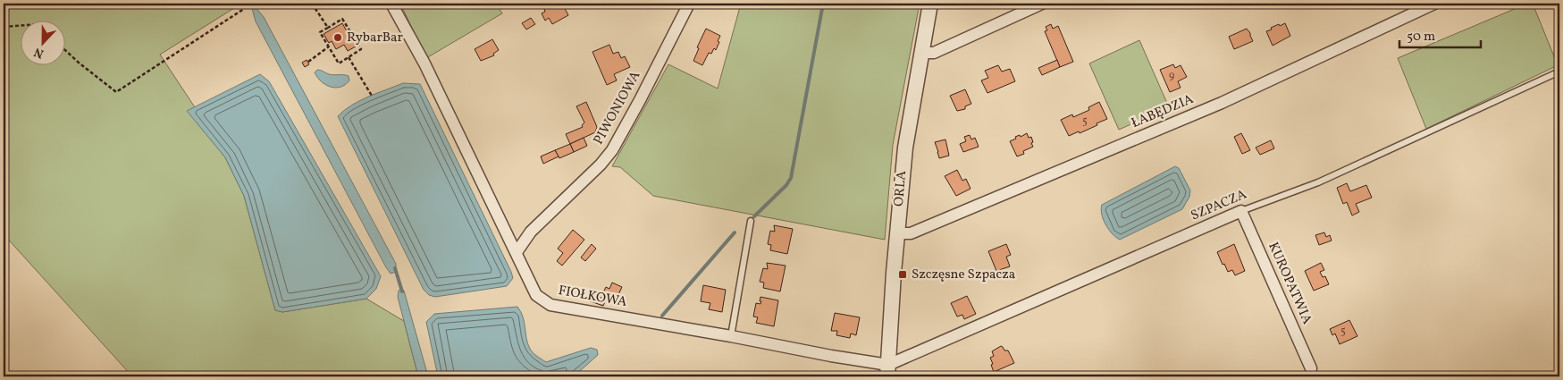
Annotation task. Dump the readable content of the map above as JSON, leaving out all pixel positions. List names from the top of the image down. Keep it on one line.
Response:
{"streets":{"street":["PIWONIOWA","ŁABĘDZIA","ORLA","SZPACZA","KUROPATWIA","FIOŁKOWA"]},"crossings":[["PIWONIOWA","FIOŁKOWA"],["ŁABĘDZIA","ORLA"],["ORLA","SZPACZA"],["ORLA","FIOŁKOWA"],["SZPACZA","KUROPATWIA"],["SZPACZA","FIOŁKOWA"]],"places":{"other":["RybarBar"],"transit":["Szczęsne Szpacza"]},"house_numbers":["9","5","5"],"scale_bar":"50 m","north":"bottom"}
